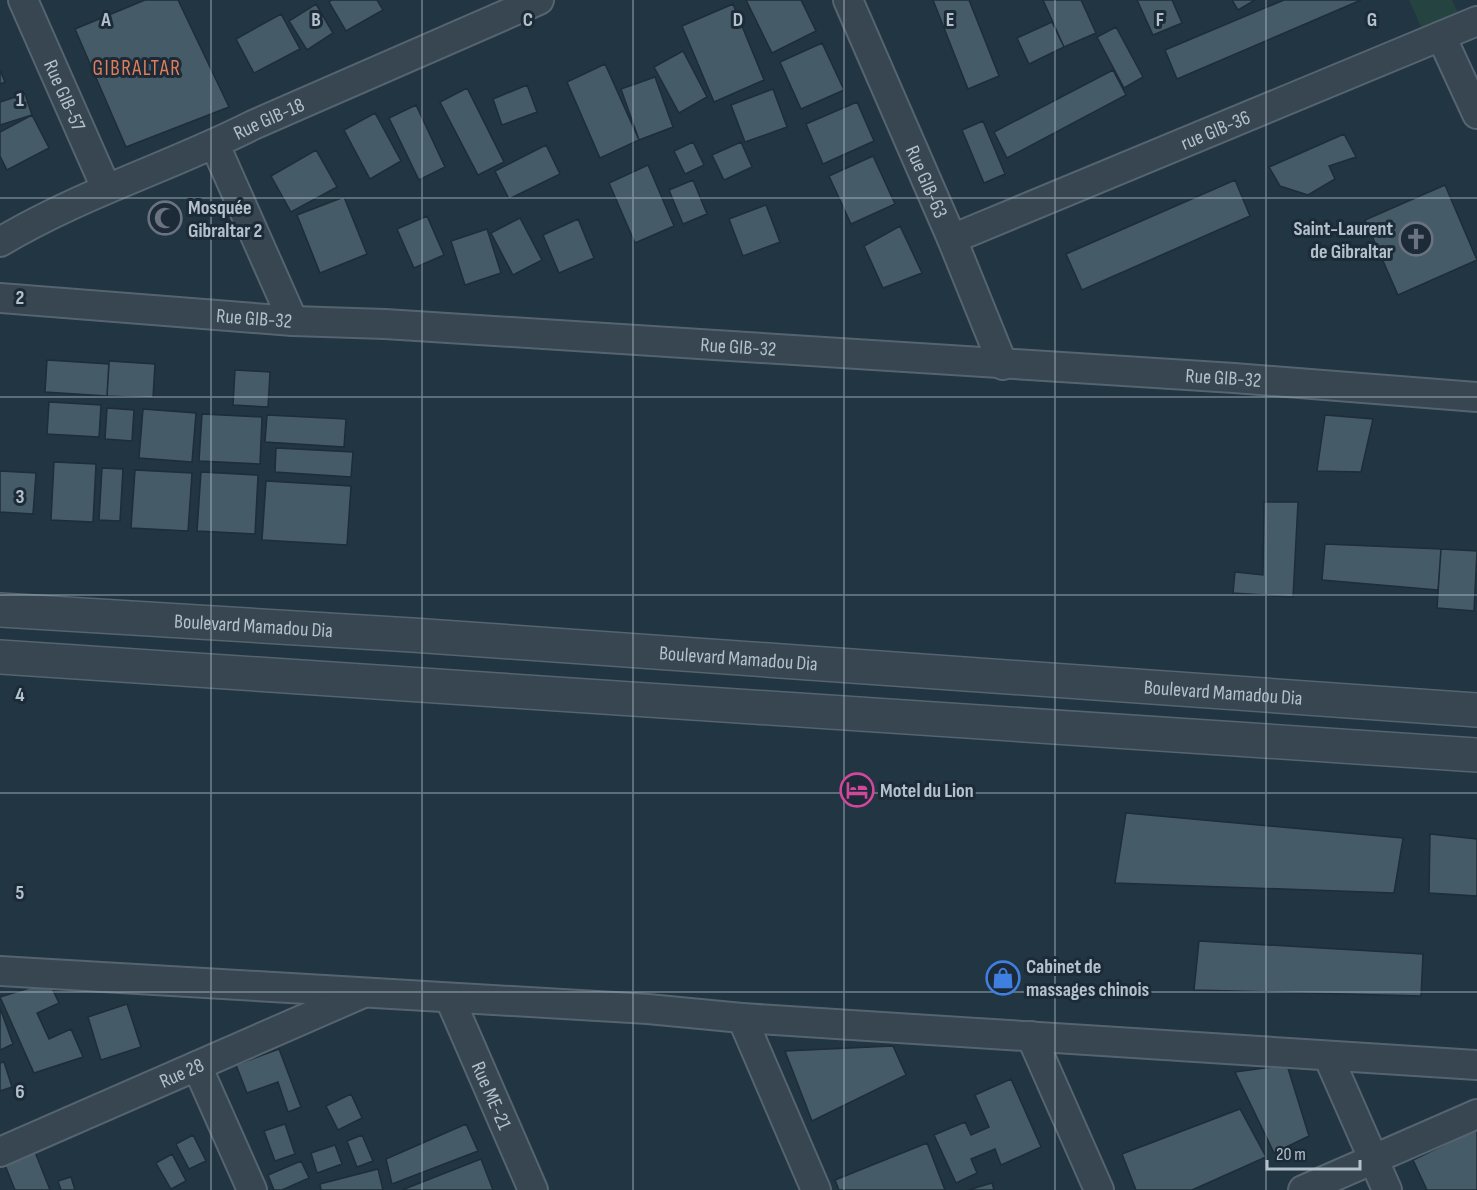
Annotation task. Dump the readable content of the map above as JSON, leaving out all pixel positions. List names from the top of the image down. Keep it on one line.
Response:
{"streets":{"street":["Rue GIB-57","Rue GIB-18","rue GIB-36","Rue GIB-63","Rue GIB-32","Boulevard Mamadou Dia","Rue 28","Rue ME-21"]},"crossings":[["Rue GIB-57","Rue GIB-18"],["rue GIB-36","Rue GIB-63"],["Rue GIB-63","Rue GIB-32"]],"districts":["GIBRALTAR"],"places":{"mosque":["Mosquée Gibraltar 2"],"church":["Saint-Laurent de Gibraltar"],"hotel":["Motel du Lion"],"shop":["Cabinet de massages chinois"]},"scale_bar":"20 m","grid":{"columns":["A","B","C","D","E","F","G"],"rows":["1","2","3","4","5","6"]}}
